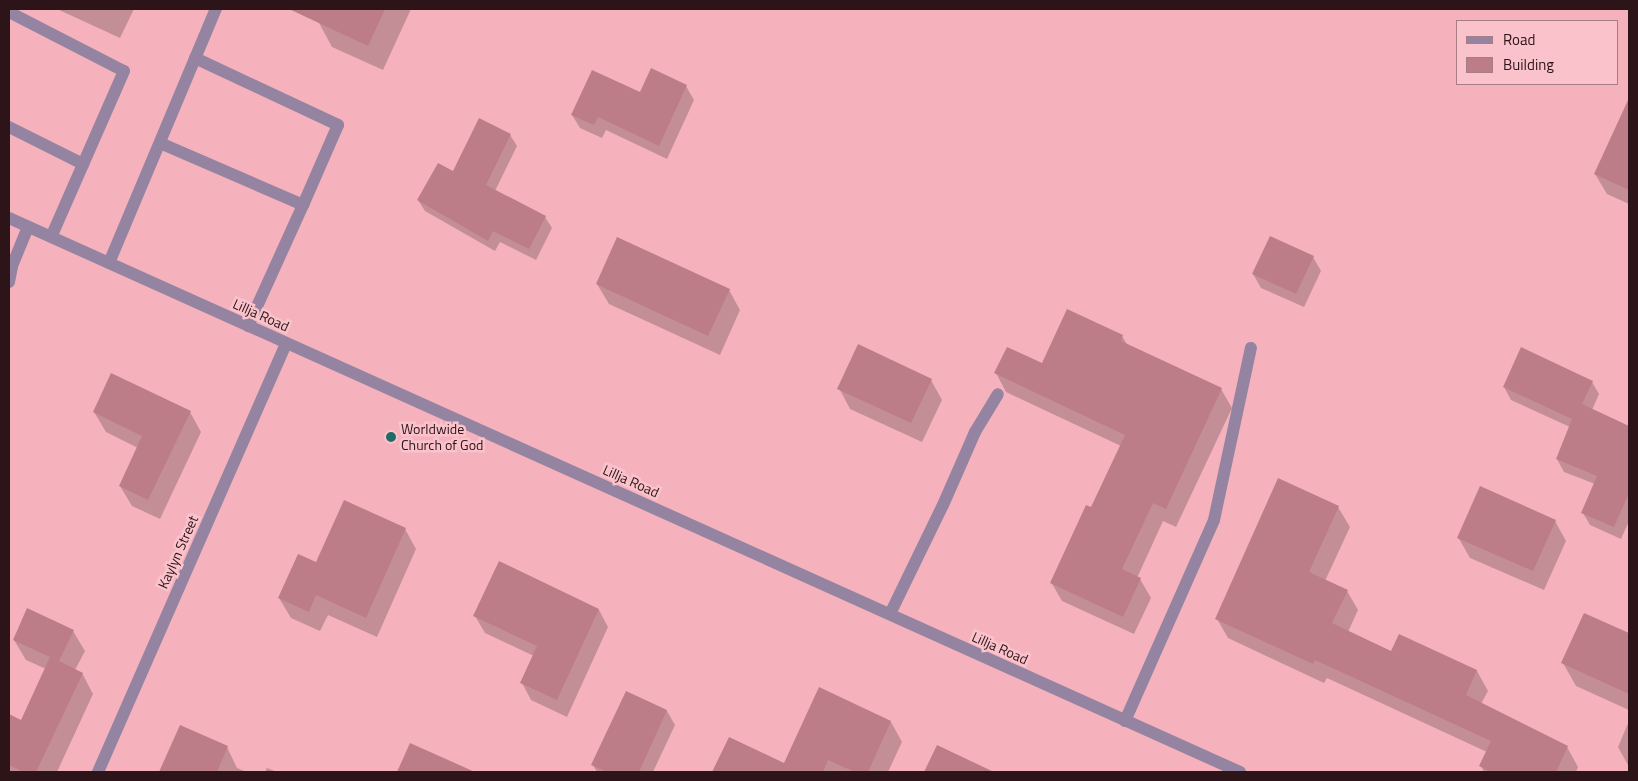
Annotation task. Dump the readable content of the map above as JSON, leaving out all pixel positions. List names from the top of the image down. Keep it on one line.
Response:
{"streets":{"street":["Lillja Road","Kaylyn Street"]},"crossings":[["Lillja Road","Kaylyn Street"]],"places":["Worldwide Church of God"],"legend":["Road","Building"]}
